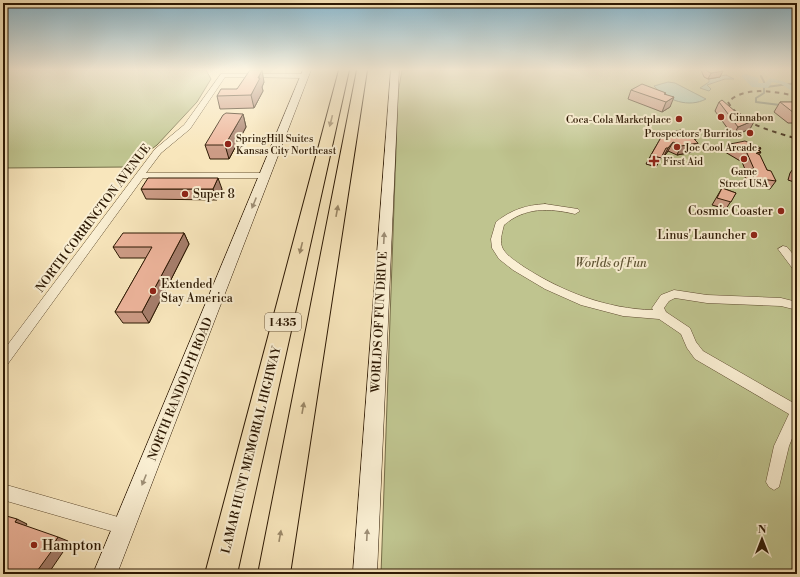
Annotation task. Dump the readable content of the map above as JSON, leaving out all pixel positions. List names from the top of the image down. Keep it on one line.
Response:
{"streets":{"highway":["I 435","LAMAR HUNT MEMORIAL HIGHWAY"],"main road":["WORLDS OF FUN DRIVE","NORTH RANDOLPH ROAD"],"street":["NORTH CORRINGTON AVENUE"]},"one_way":["WORLDS OF FUN DRIVE","NORTH RANDOLPH ROAD"],"parks":["Worlds of Fun"],"places":{"other":["Cinnabon","Coca-Cola Marketplace","Prospectors’ Burritos","SpringHill Suites Kansas City Northeast","Joe Cool Arcade","Game Street USA","Super 8","Cosmic Coaster","Linus' Launcher","Extended Stay America","Hampton"],"health":["First Aid"]},"north":"top"}
